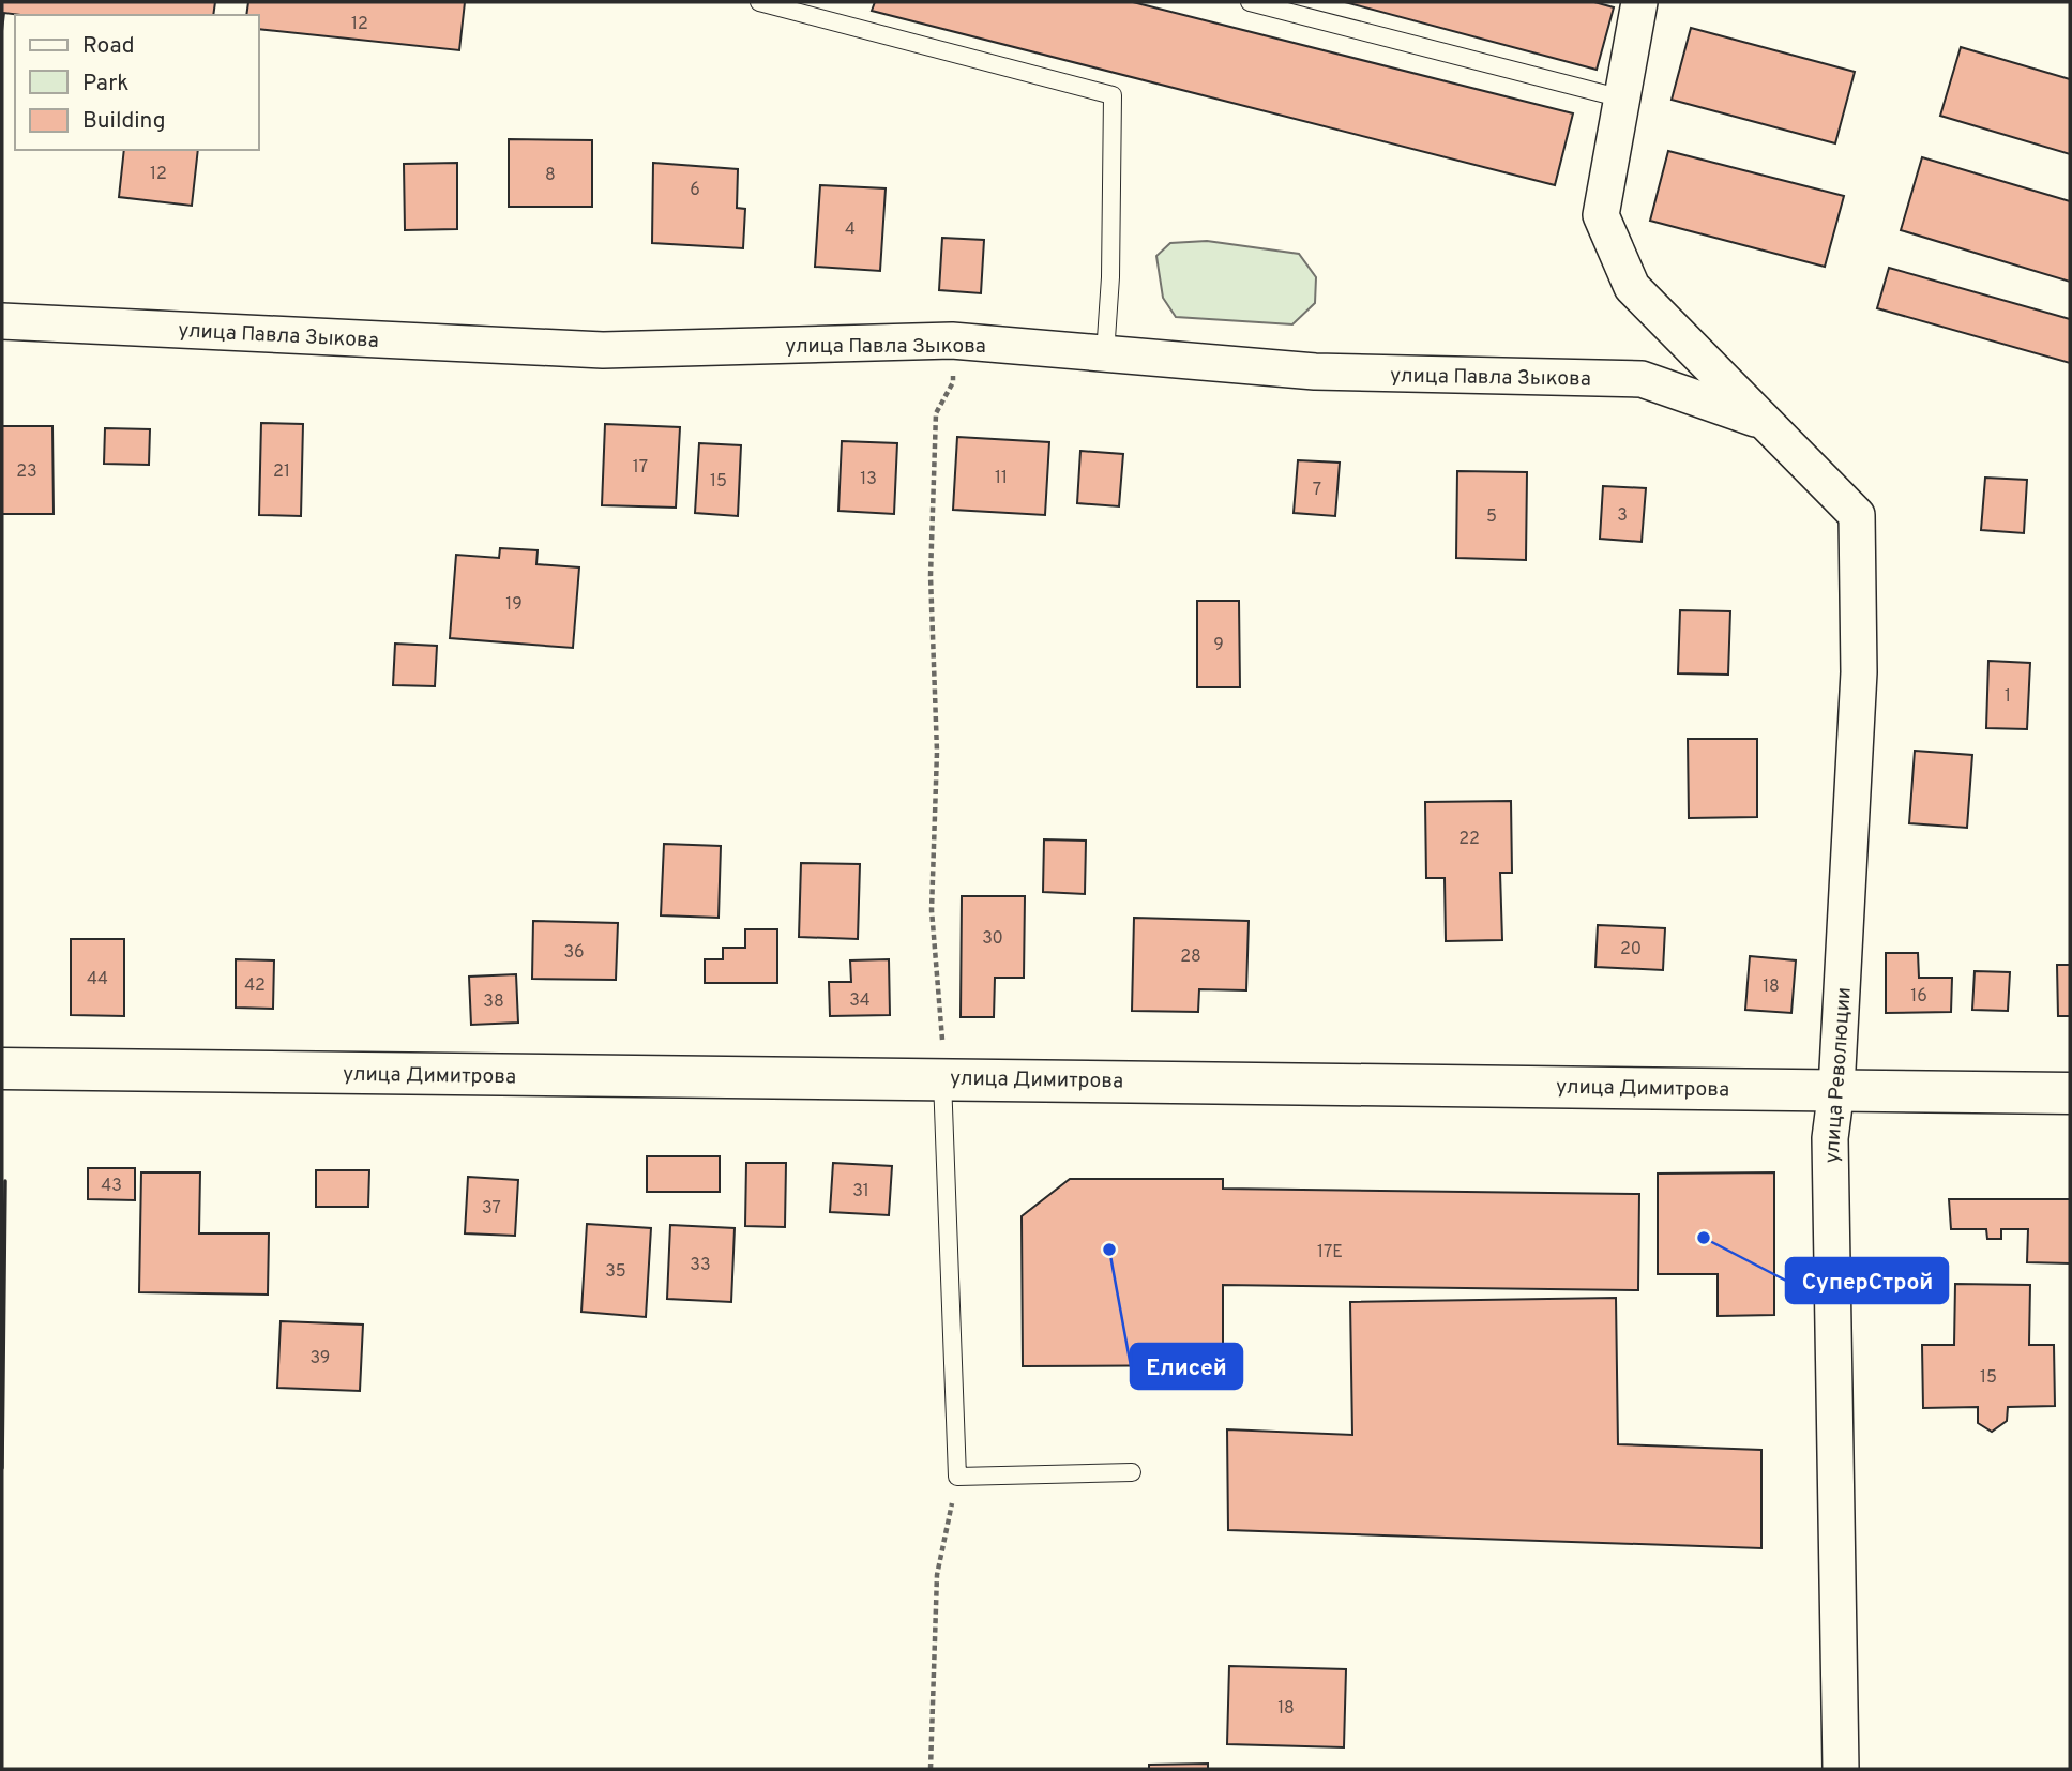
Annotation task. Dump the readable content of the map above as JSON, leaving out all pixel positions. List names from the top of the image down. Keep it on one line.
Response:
{"streets":{"main road":["улица Димитрова"],"street":["улица Павла Зыкова","улица Революции"]},"crossings":[["улица Павла Зыкова","улица Революции"],["улица Димитрова","улица Революции"]],"places":["СуперСтрой","Елисей"],"house_numbers":["12","12","8","6","4","17","23","21","11","13","15","7","3","5","19","9","1","22","30","20","36","28","44","42","18","16","34","38","43","31","37","17Е","33","35","39","15","18"],"legend":["Road","Park","Building"]}
